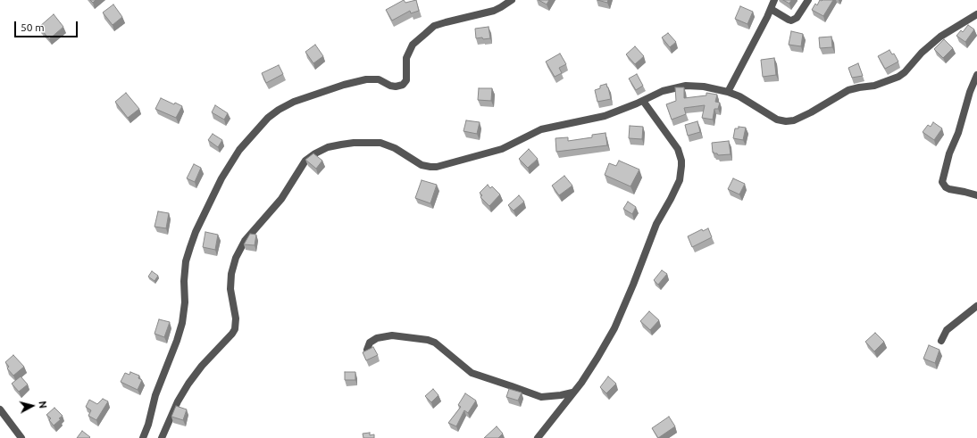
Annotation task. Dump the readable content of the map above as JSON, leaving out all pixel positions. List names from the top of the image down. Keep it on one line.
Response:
{"scale_bar":"50 m","north":"right"}
